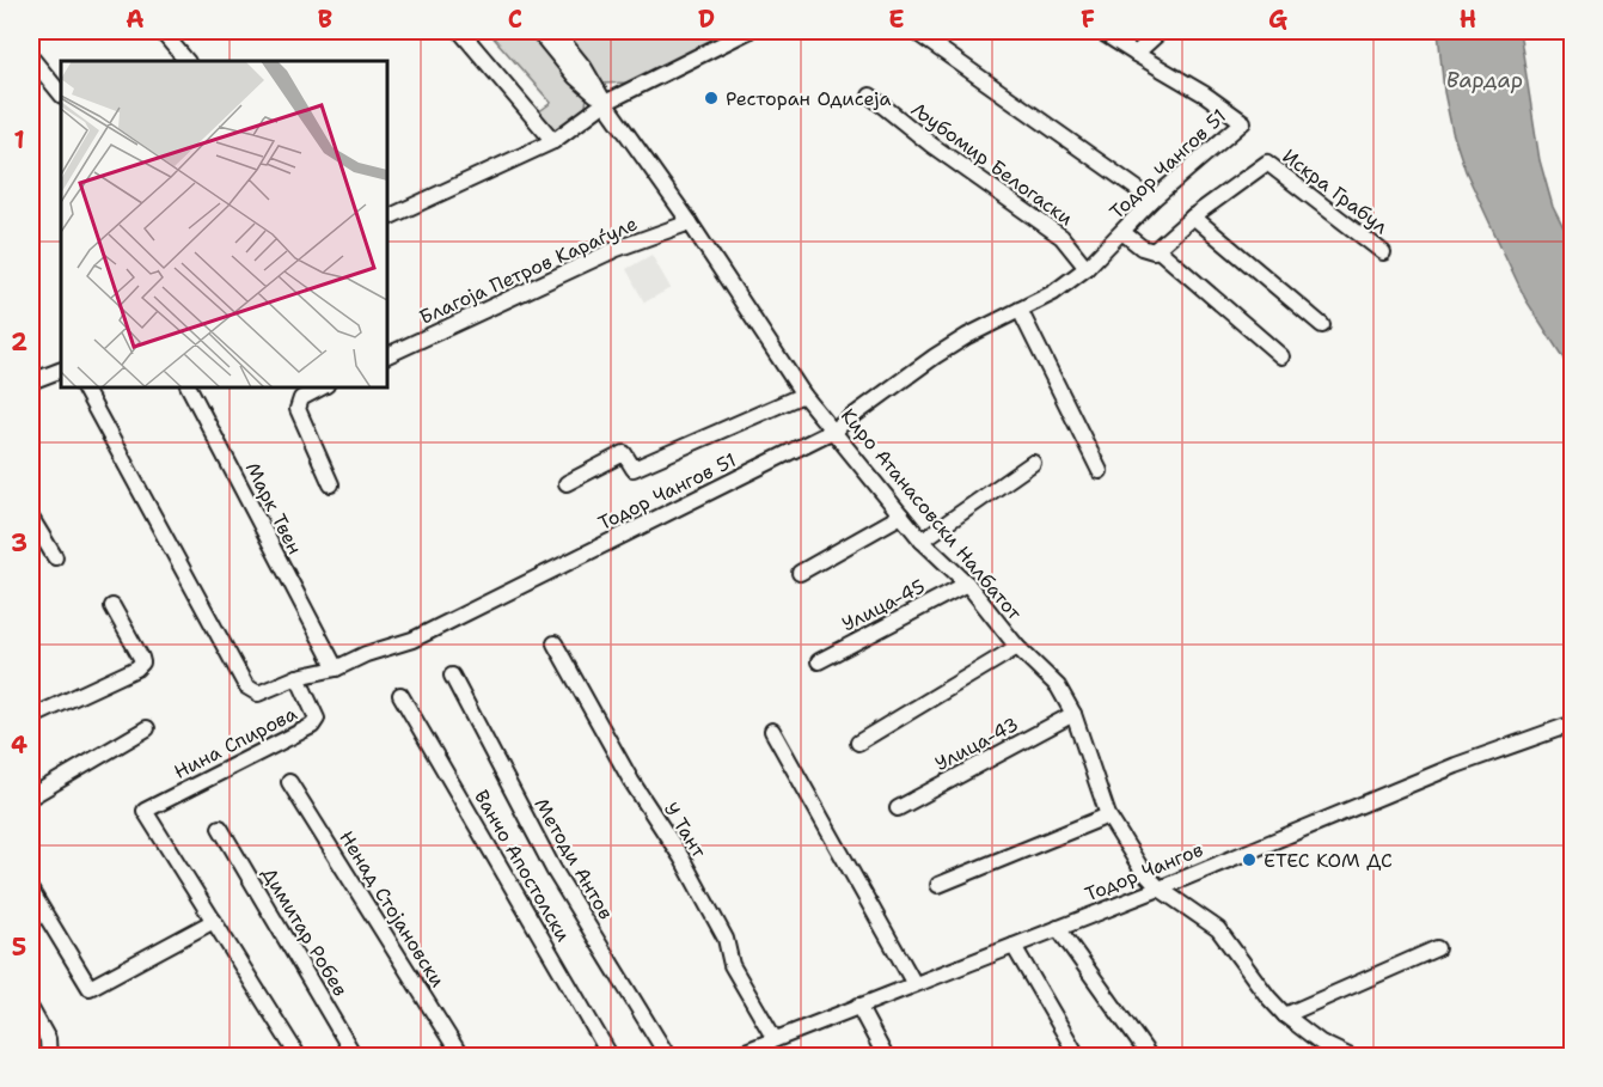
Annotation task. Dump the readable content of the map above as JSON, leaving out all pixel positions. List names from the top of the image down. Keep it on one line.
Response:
{"streets":{"street":["Љубомир Белогаски","Тодор Чангов 51","Искра Грабул","Благоја Петров Караѓуле","Марк Твен","Киро Атанасовски Налбатот","Улица-45","Нина Спирова","Улица-43","У Тант","Методи Антов","Ванчо Апостолски","Тодор Чангов","Ненад Стојановски","Димитар Робев"]},"crossings":[["Љубомир Белогаски","Тодор Чангов 51"],["Тодор Чангов 51","Марк Твен"],["Тодор Чангов 51","Киро Атанасовски Налбатот"],["Тодор Чангов 51","Нина Спирова"],["Благоја Петров Караѓуле","Киро Атанасовски Налбатот"],["Киро Атанасовски Налбатот","Улица-45"],["Киро Атанасовски Налбатот","Улица-43"],["Киро Атанасовски Налбатот","Тодор Чангов"],["У Тант","Тодор Чангов"]],"water":["Вардар"],"places":["Ресторан Одисеја","ЕТЕС КОМ ДС"],"grid":{"columns":["A","B","C","D","E","F","G","H"],"rows":["1","2","3","4","5"]}}
